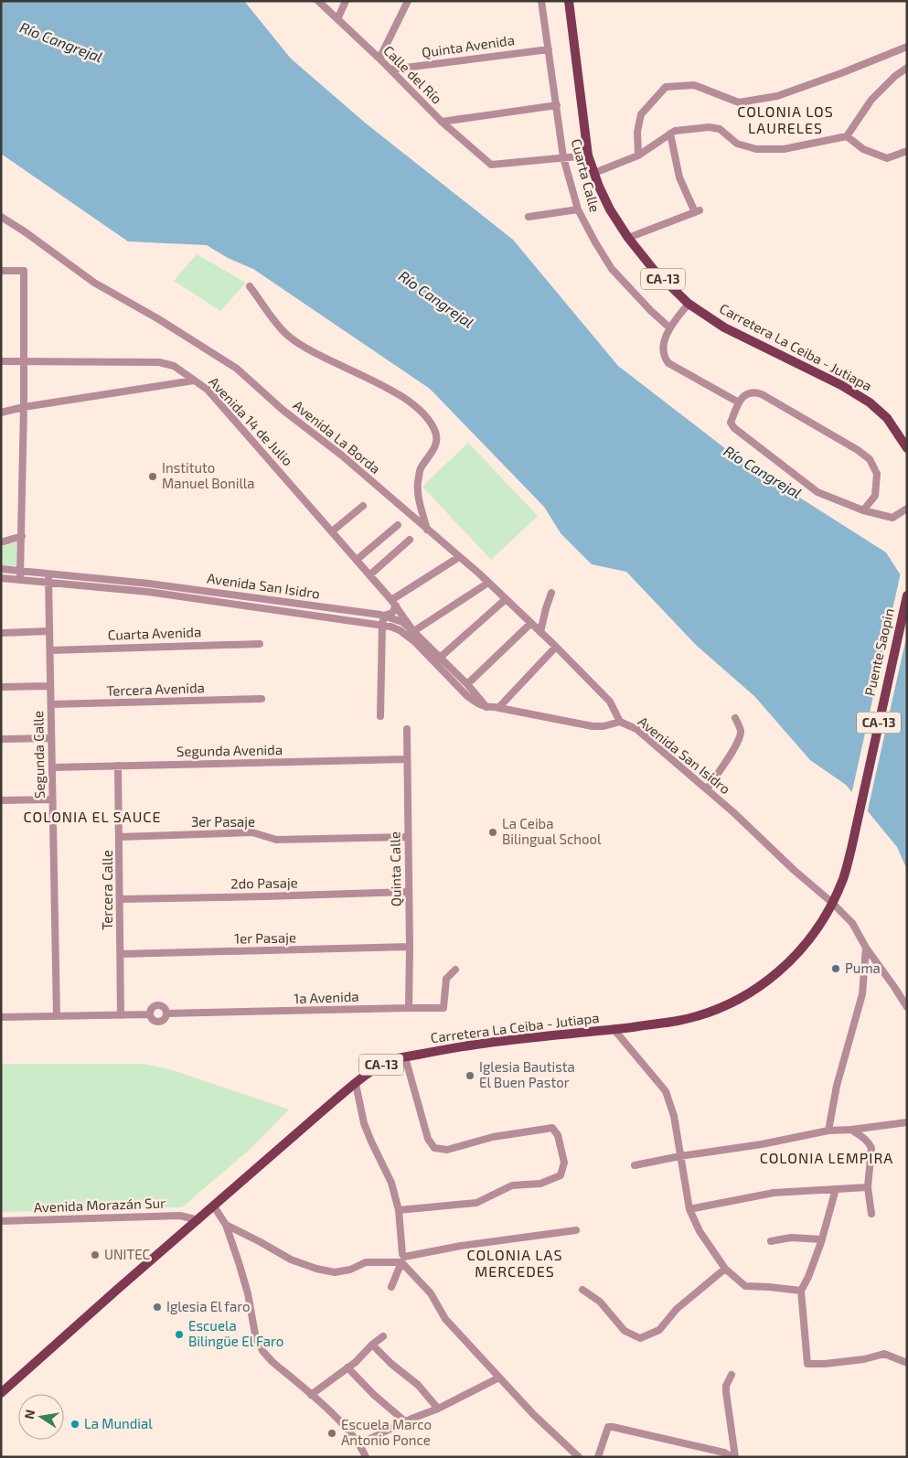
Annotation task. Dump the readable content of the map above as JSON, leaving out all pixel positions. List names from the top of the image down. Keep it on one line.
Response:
{"streets":{"main road":["CA-13","Carretera La Ceiba - Jutiapa","Puente Saopin"],"street":["Quinta Avenida","Calle del Río","Cuarta Calle","Avenida 14 de Julio","Avenida La Borda","Avenida San Isidro","Cuarta Avenida","Tercera Avenida","Segunda Avenida","Segunda Calle","3er Pasaje","Quinta Calle","2do Pasaje","Tercera Calle","1er Pasaje","1a Avenida","Avenida Morazán Sur"]},"crossings":[["Quinta Avenida","Calle del Río"],["Quinta Avenida","Cuarta Calle"],["Calle del Río","Cuarta Calle"],["Carretera La Ceiba - Jutiapa","Avenida San Isidro"],["Carretera La Ceiba - Jutiapa","Puente Saopin"],["Carretera La Ceiba - Jutiapa","Avenida Morazán Sur"],["Avenida 14 de Julio","Avenida San Isidro"],["Avenida La Borda","Avenida San Isidro"],["Avenida San Isidro","Segunda Calle"],["Cuarta Avenida","Segunda Calle"],["Tercera Avenida","Segunda Calle"],["Segunda Avenida","Segunda Calle"],["Segunda Avenida","Quinta Calle"],["Segunda Avenida","Tercera Calle"],["Segunda Calle","1a Avenida"],["3er Pasaje","Quinta Calle"],["3er Pasaje","Tercera Calle"],["Quinta Calle","2do Pasaje"],["Quinta Calle","1er Pasaje"],["Quinta Calle","1a Avenida"],["2do Pasaje","Tercera Calle"],["Tercera Calle","1er Pasaje"],["Tercera Calle","1a Avenida"]],"districts":["COLONIA LOS LAURELES","COLONIA EL SAUCE","COLONIA LEMPIRA","COLONIA LAS MERCEDES"],"water":["Río Cangrejal"],"places":["Instituto Manuel Bonilla","La Ceiba Bilingual School","Puma","Iglesia Bautista El Buen Pastor","UNITEC","Iglesia El faro","Escuela Bilingüe El Faro","La Mundial","Escuela Marco Antonio Ponce"],"north":"left"}
